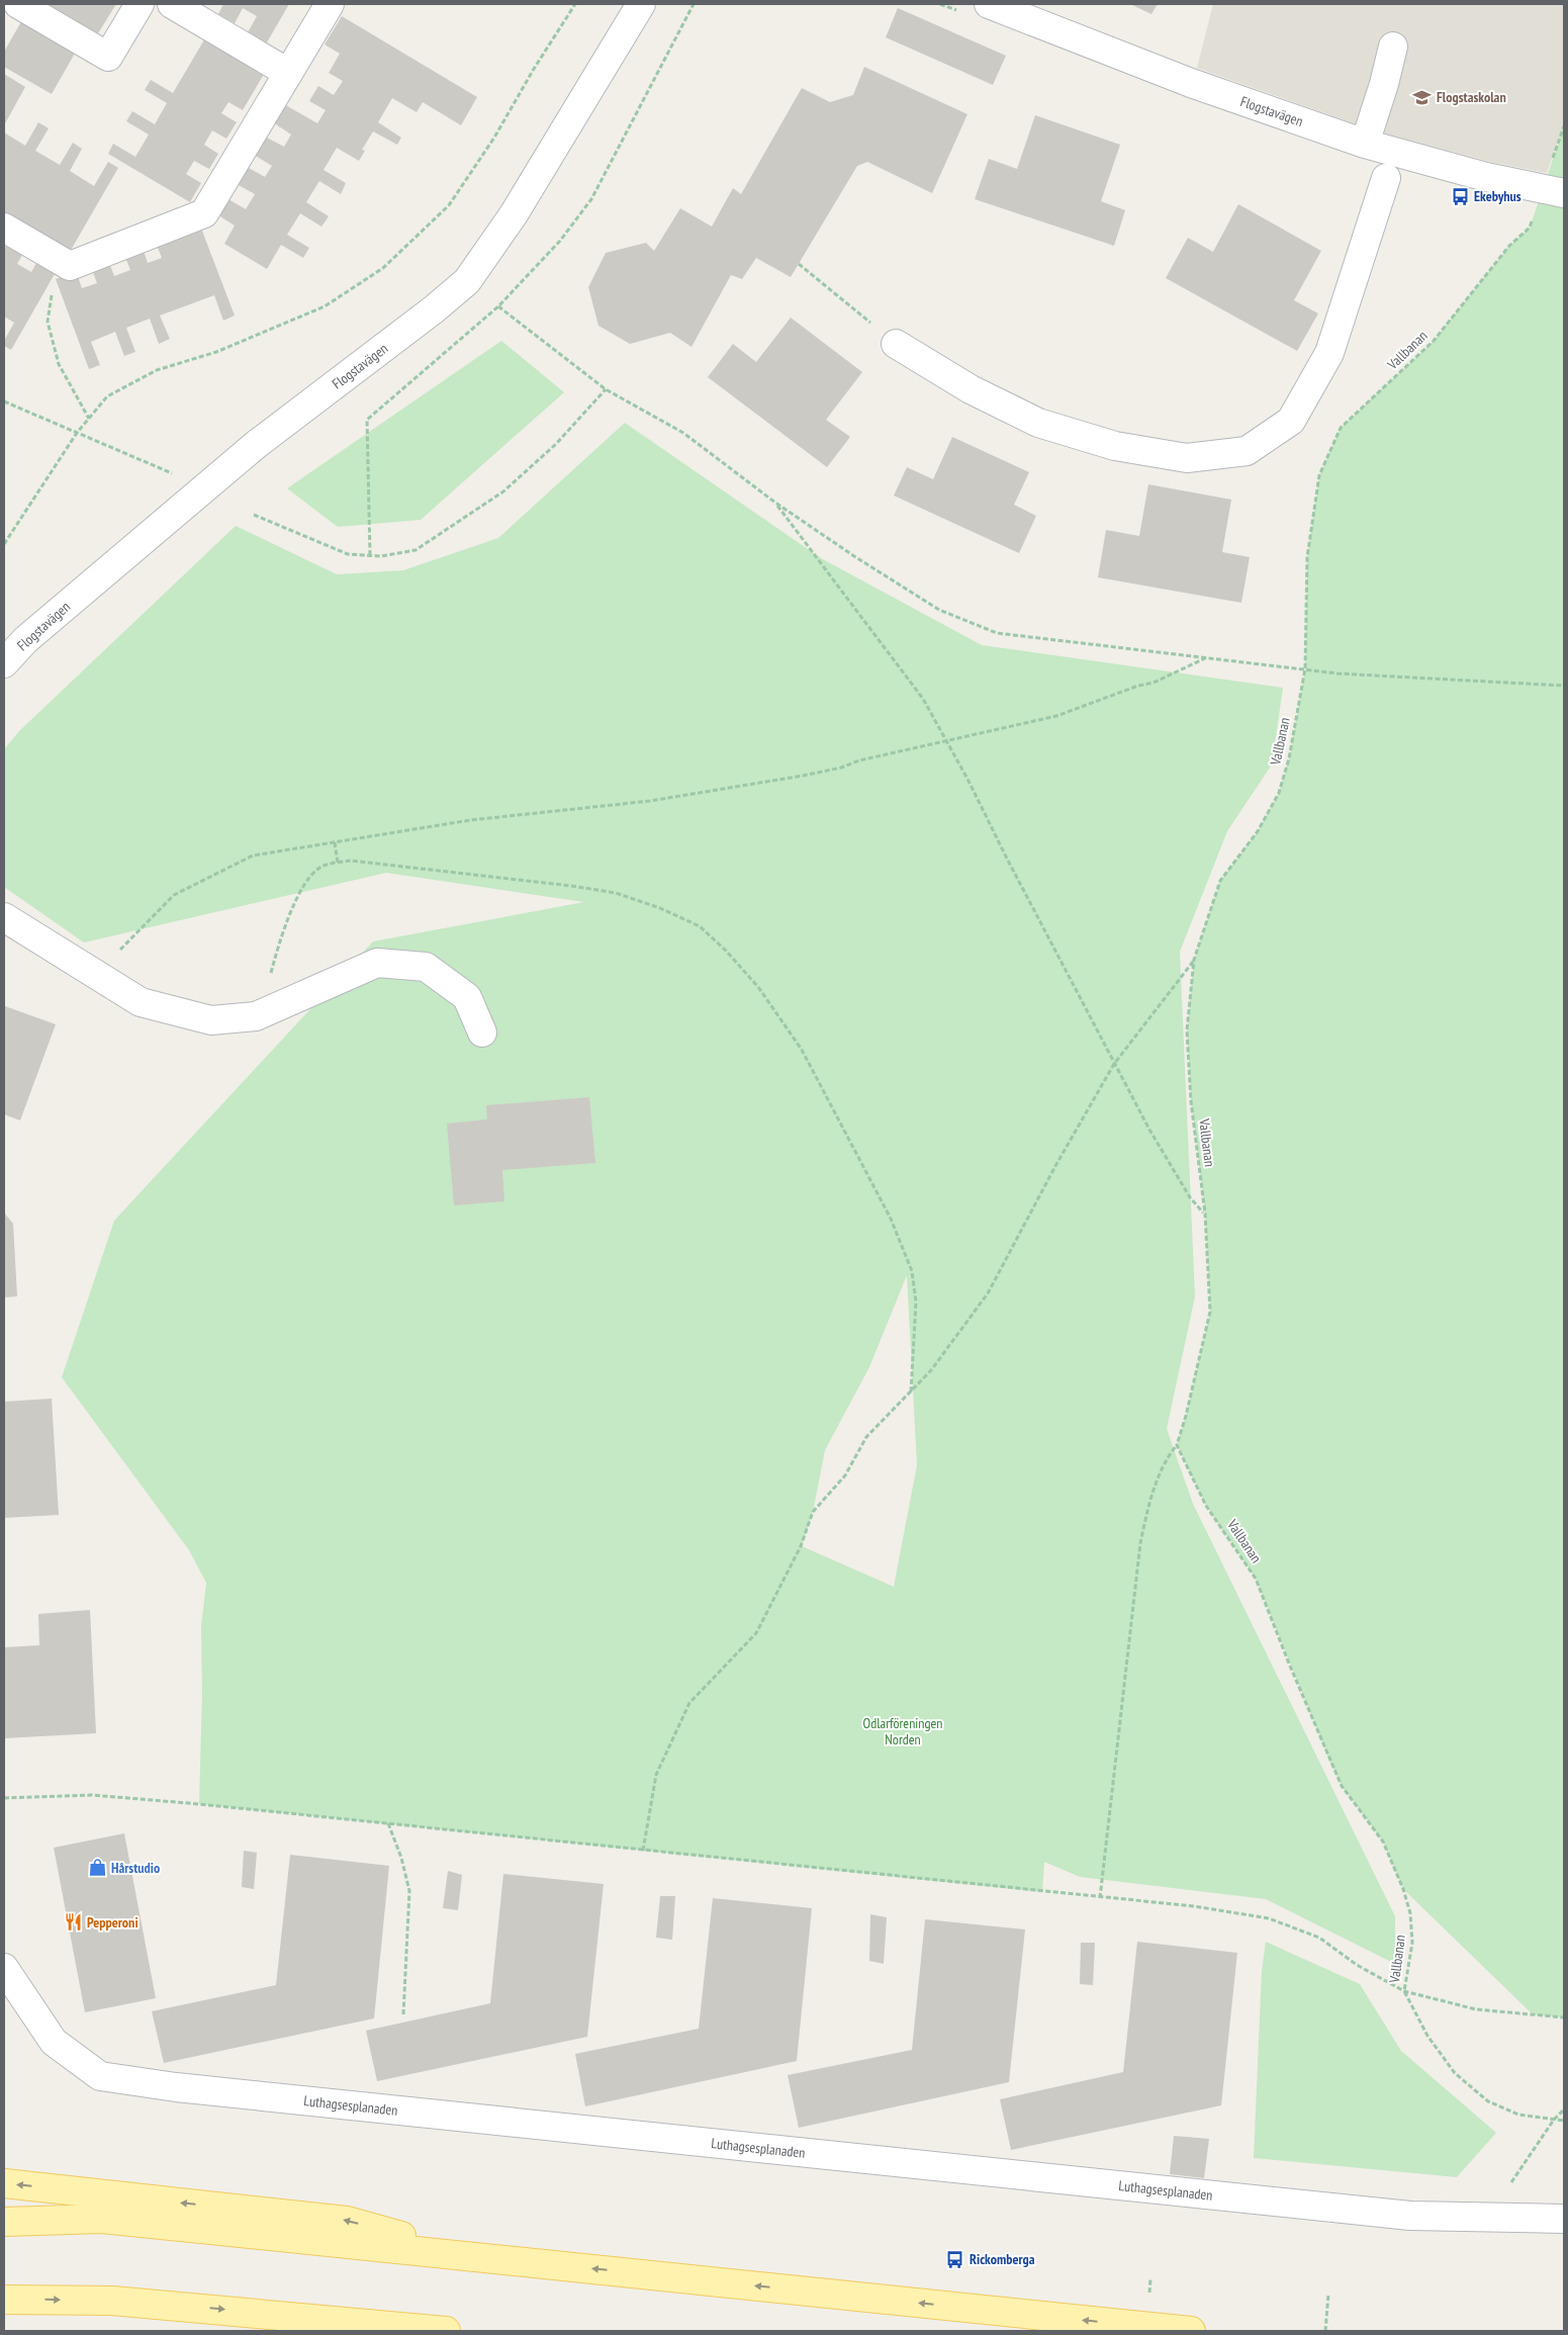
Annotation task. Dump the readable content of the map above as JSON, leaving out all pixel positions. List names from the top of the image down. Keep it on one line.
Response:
{"streets":{"street":["Flogstavägen","Luthagsesplanaden"],"path":["Vallbanan"]},"crossings":[["Flogstavägen","Vallbanan"]],"parks":["Odlarföreningen Norden"],"places":{"school or university":["Flogstaskolan"],"bus stop":["Ekebyhus","Rickomberga"],"shop":["Hårstudio"],"restaurant":["Pepperoni"]}}
